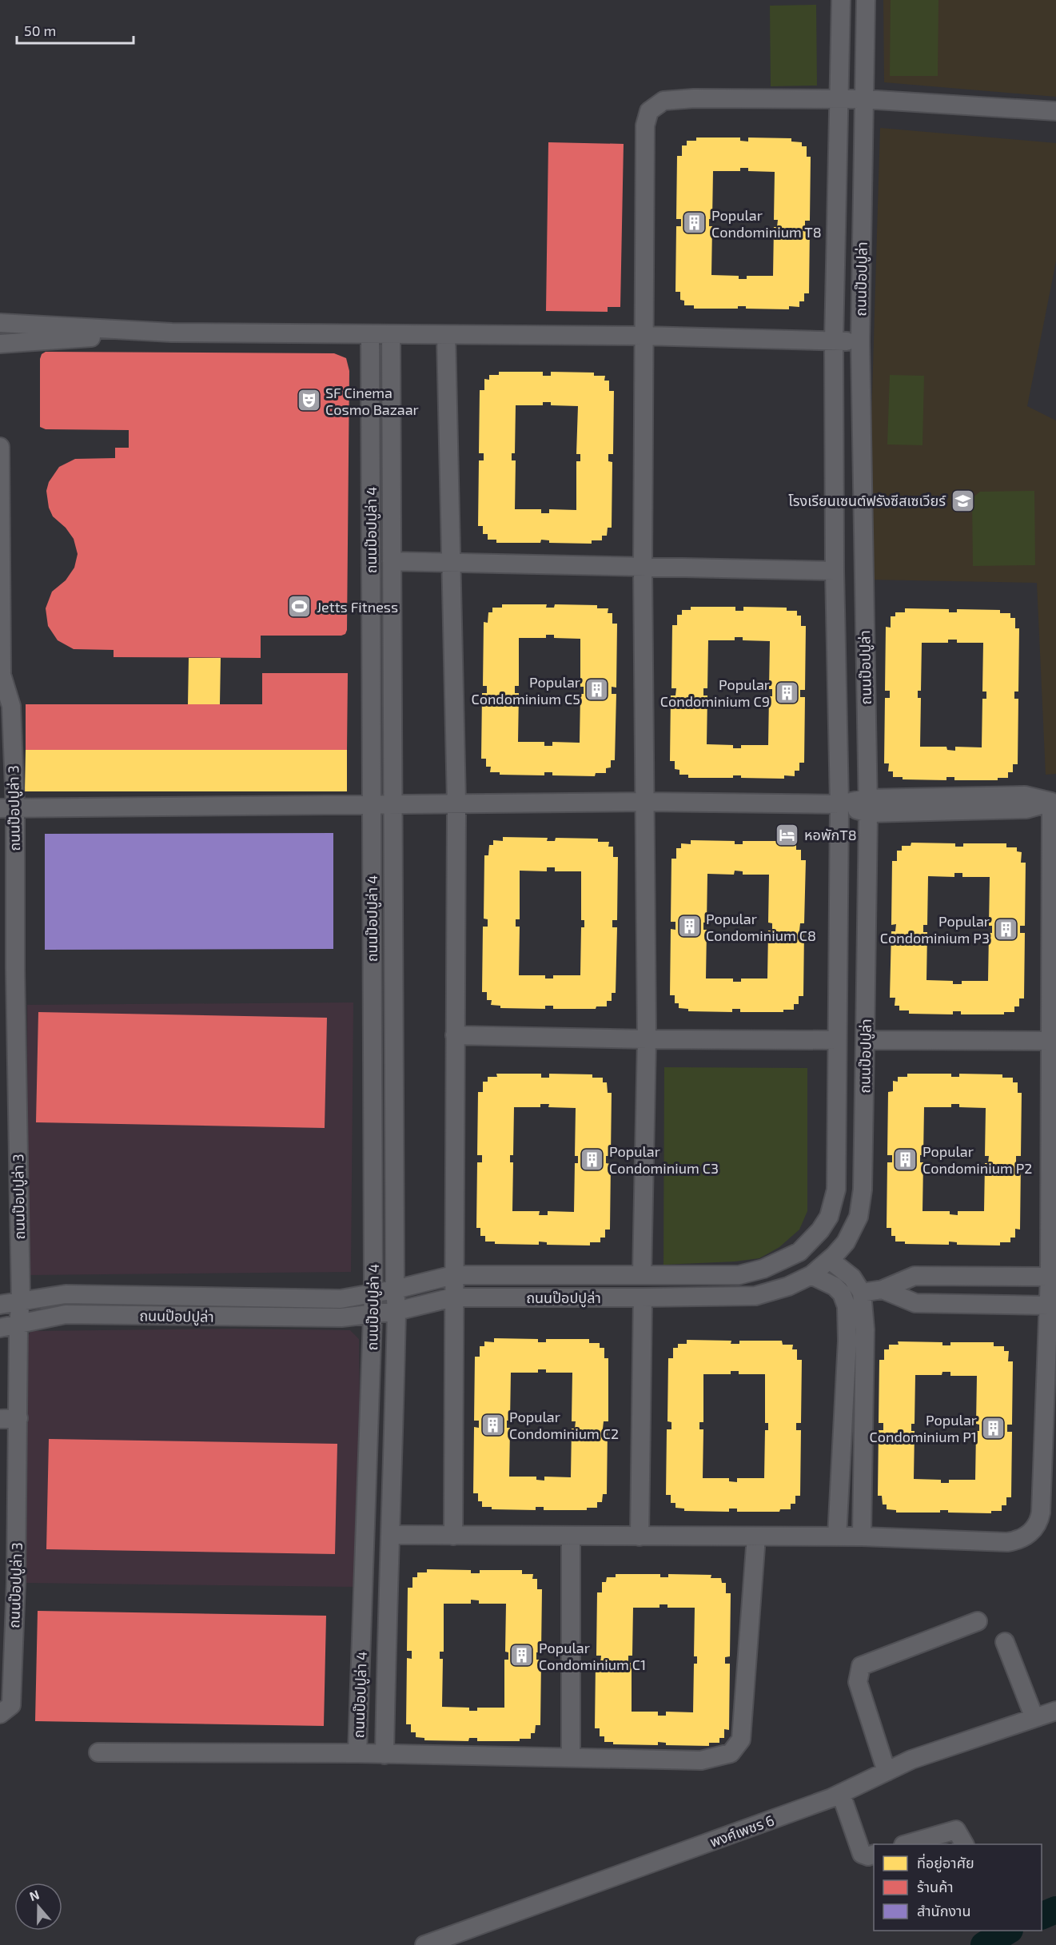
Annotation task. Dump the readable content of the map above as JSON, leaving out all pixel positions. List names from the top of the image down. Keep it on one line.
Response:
{"streets":{"street":["ถนนป๊อปปูล่า","ถนนป๊อปปูล่า 4","ถนนป๊อปปูล่า 3","พงศ์เพชร 6"]},"crossings":[["ถนนป๊อปปูล่า","ถนนป๊อปปูล่า 4"],["ถนนป๊อปปูล่า","ถนนป๊อปปูล่า 3"]],"places":{"building":["Popular Condominium T8","Popular Condominium C5","Popular Condominium C9","Popular Condominium C8","Popular Condominium P3","Popular Condominium C3","Popular Condominium P2","Popular Condominium C2","Popular Condominium P1","Popular Condominium C1"],"theatre":["SF Cinema Cosmo Bazaar"],"school or university":["โรงเรียนเซนต์ฟรังซีสเซเวียร์"],"sports":["Jetts Fitness"],"hotel":["หอพักT8"]},"legend":["ที่อยู่อาศัย","ร้านค้า","สำนักงาน"],"scale_bar":"50 m","north":"top"}
